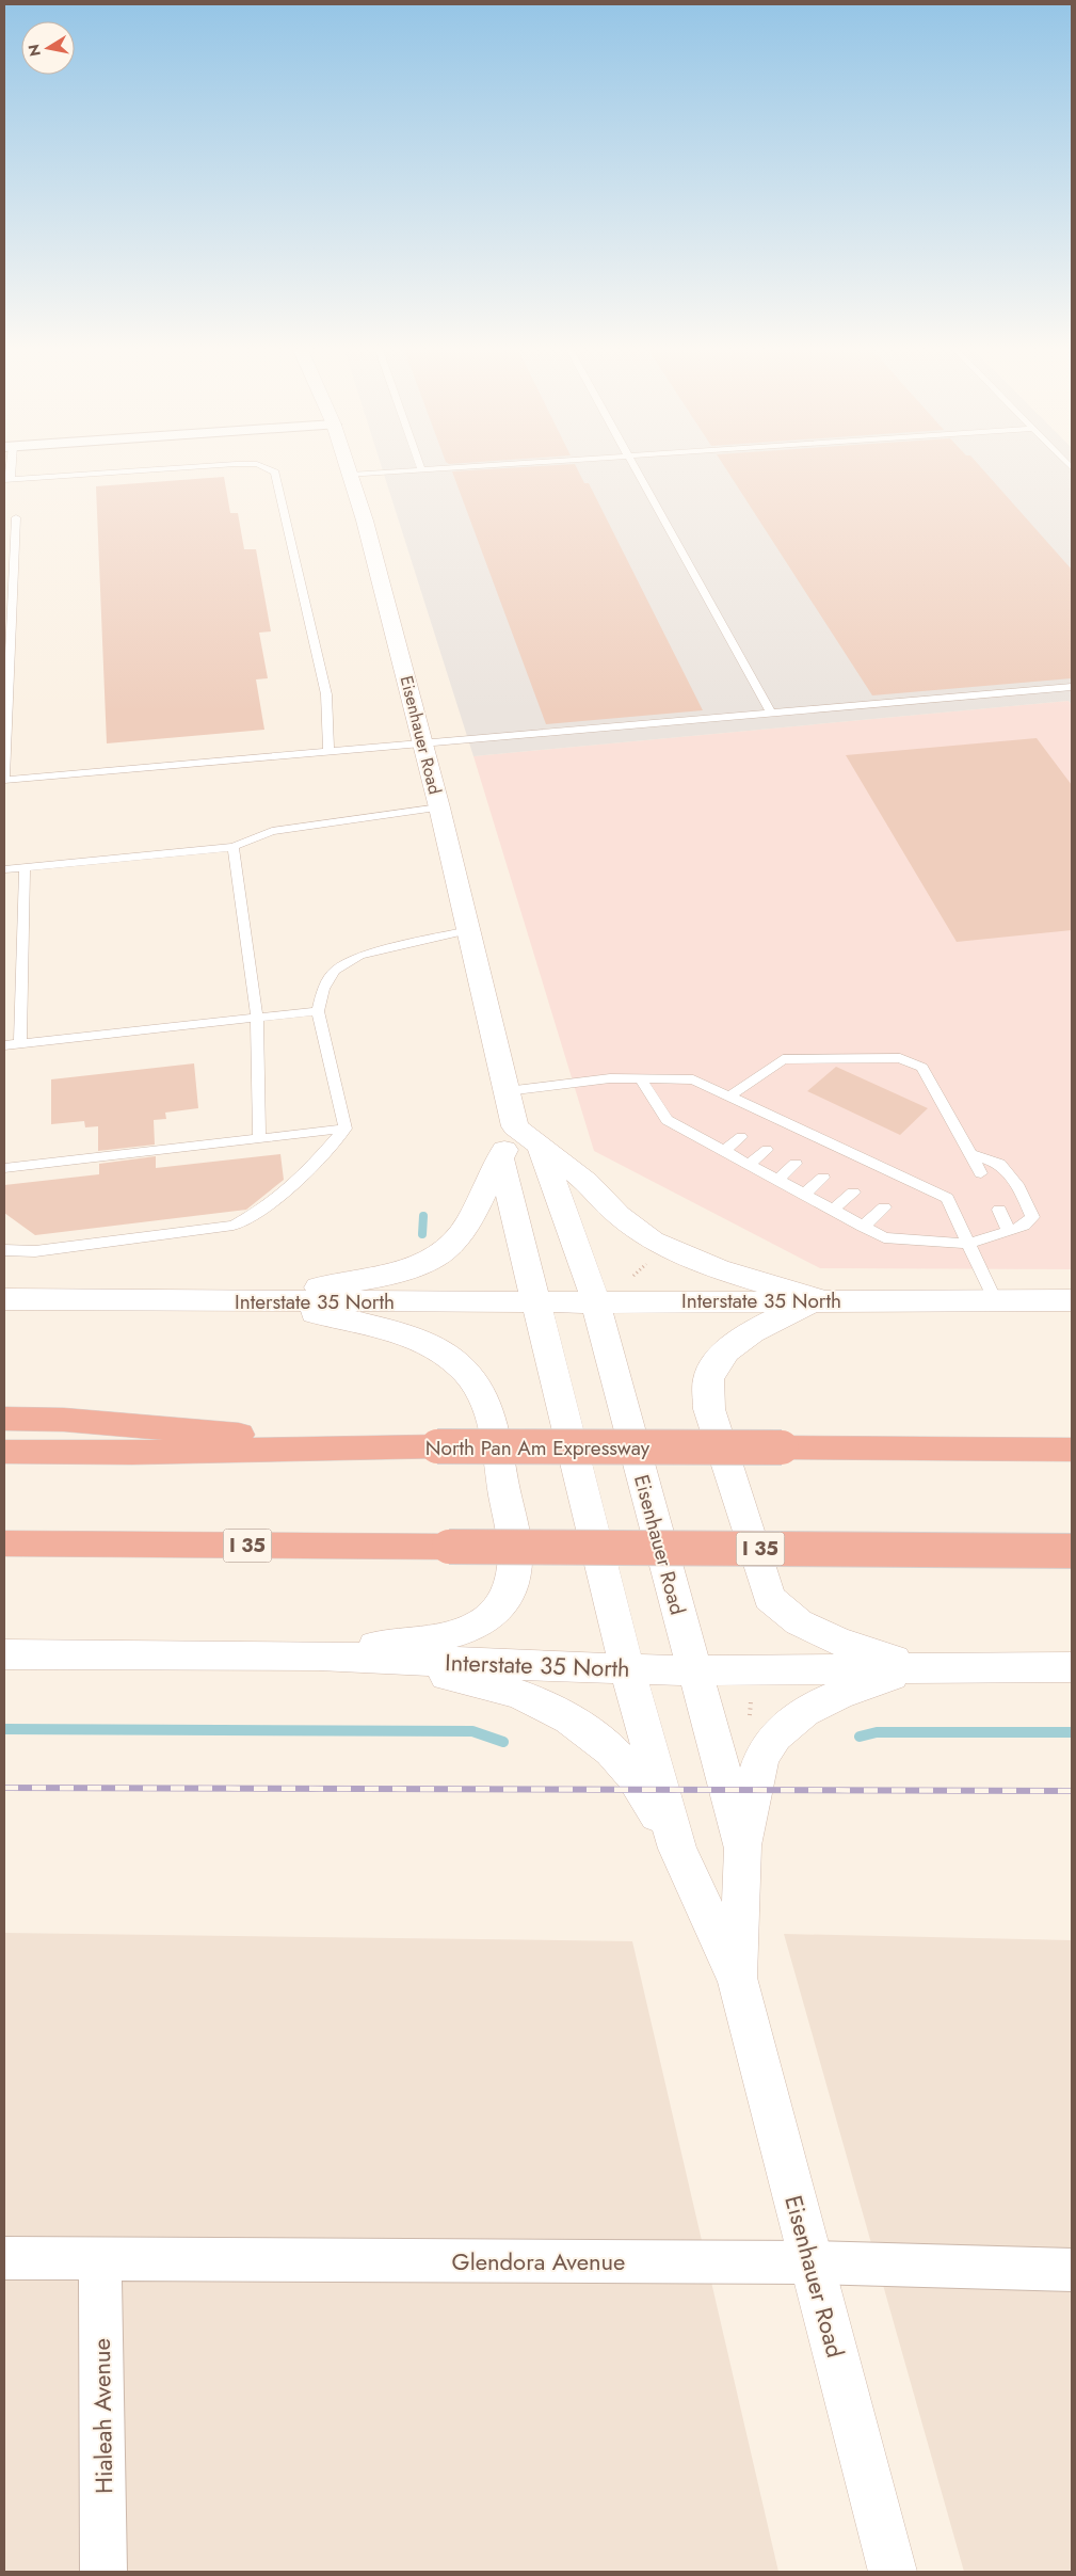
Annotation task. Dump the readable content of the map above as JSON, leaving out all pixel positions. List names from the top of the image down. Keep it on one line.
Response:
{"streets":{"highway":["North Pan Am Expressway","I 35"],"main road":["Eisenhauer Road","Interstate 35 North"],"street":["Glendora Avenue","Hialeah Avenue"]},"crossings":[["Eisenhauer Road","Interstate 35 North"],["Eisenhauer Road","Glendora Avenue"],["Glendora Avenue","Hialeah Avenue"]],"north":"left"}
